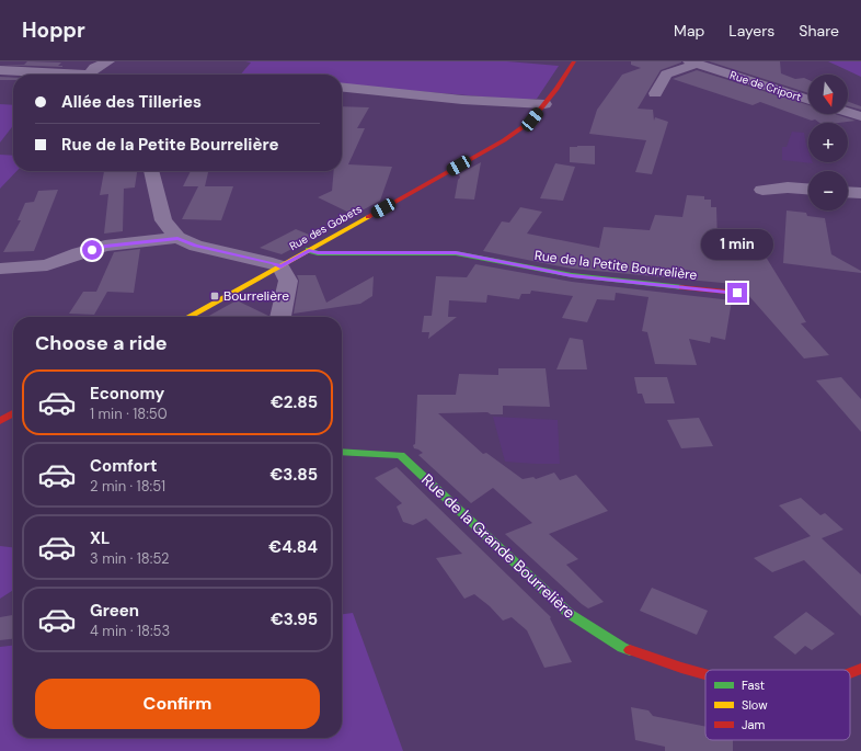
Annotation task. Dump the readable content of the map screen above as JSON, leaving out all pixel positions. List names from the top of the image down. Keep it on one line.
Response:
{"streets":{"main road":["Rue des Gobets","Rue de la Petite Bourrelière","Rue de la Grande Bourrelière"],"street":["Rue de Criport"]},"crossings":[["Rue des Gobets","Rue de la Petite Bourrelière"]],"places":{"transit":["Bourrelière"]},"legend":["Fast","Slow","Jam"],"north":"bottom","page":{"header":"Hoppr","nav":["Map","Layers","Share"],"map_buttons":["+","−"],"banner":["Allée des Tilleries","Rue de la Petite Bourrelière"],"bubble":"1 min","heading":"Choose a ride","list":[{"name":"Economy","note":"1 min · 18:50","value":"€2.85"},{"name":"Comfort","note":"2 min · 18:51","value":"€3.85"},{"name":"XL","note":"3 min · 18:52","value":"€4.84"},{"name":"Green","note":"4 min · 18:53","value":"€3.95"}],"buttons":"Confirm"}}
